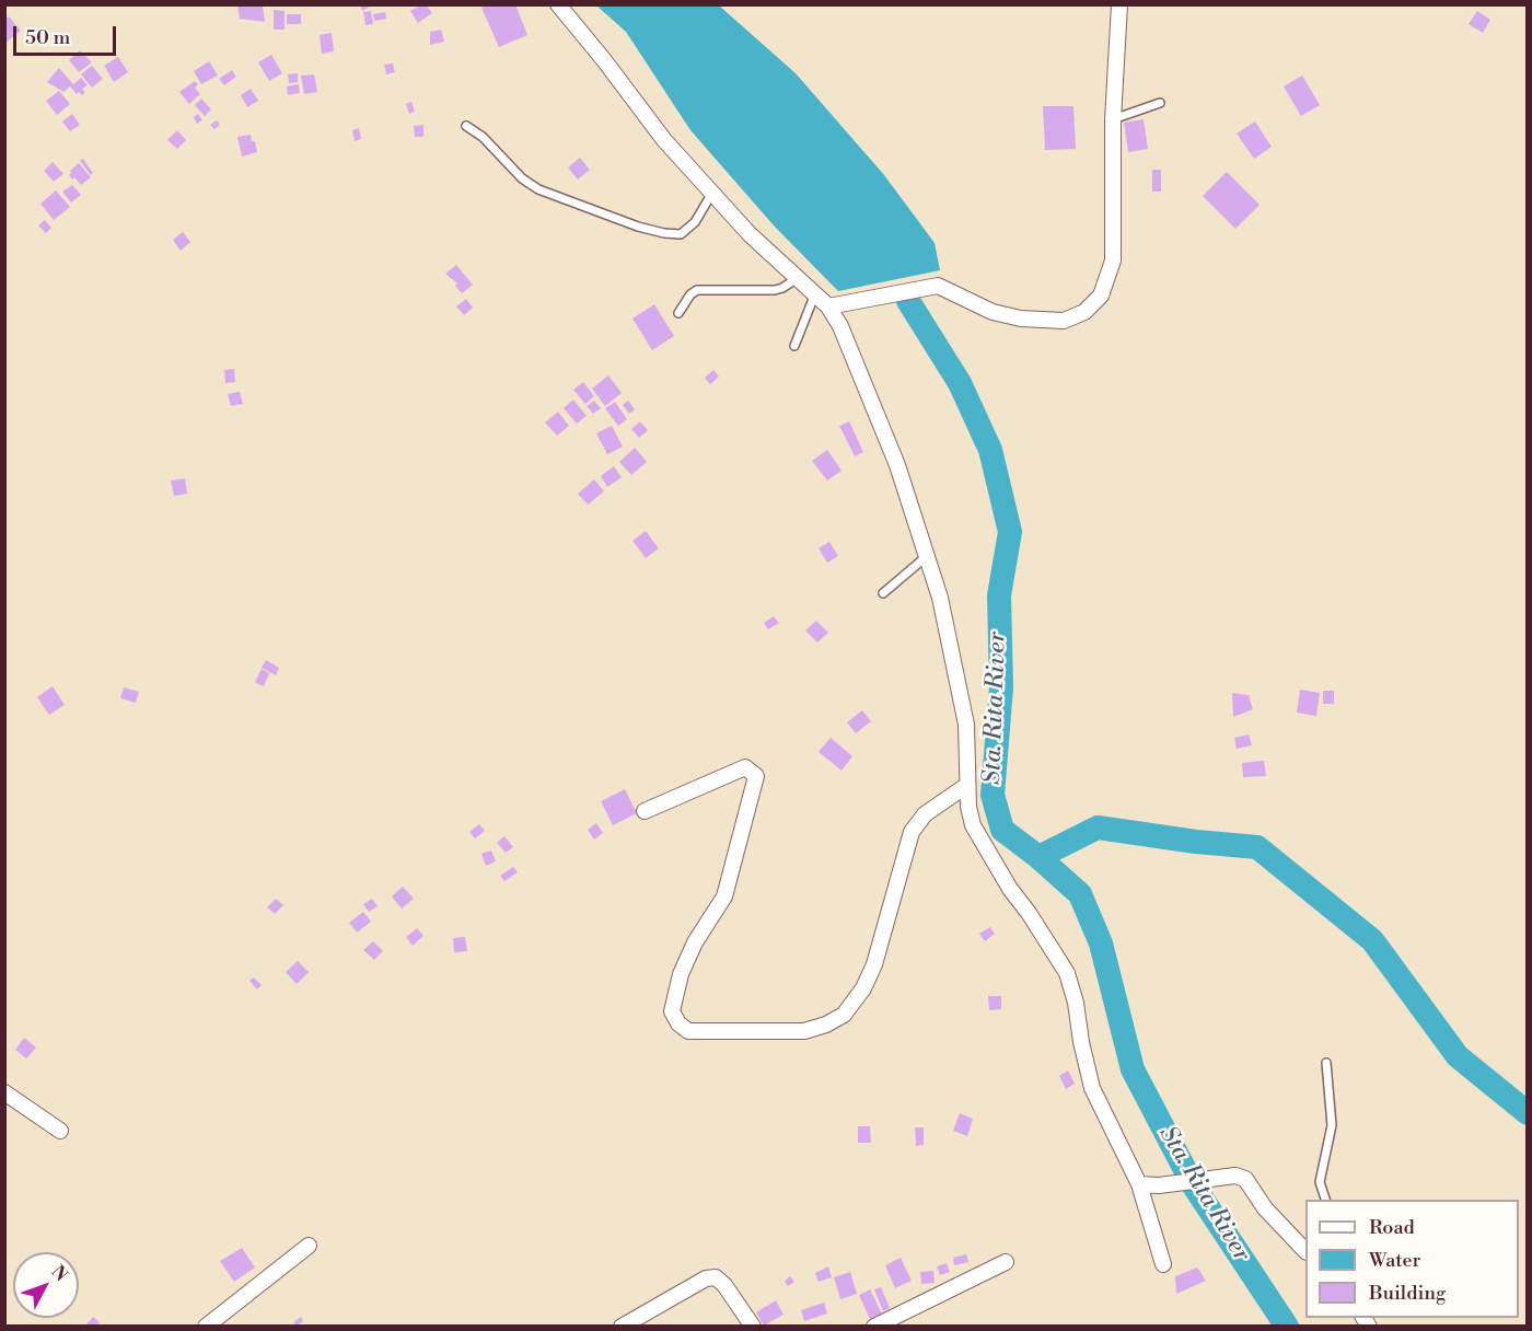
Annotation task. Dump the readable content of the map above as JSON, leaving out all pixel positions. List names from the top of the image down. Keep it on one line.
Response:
{"water":["Sta. Rita River"],"legend":["Road","Water","Building"],"scale_bar":"50 m","north":"top right"}
